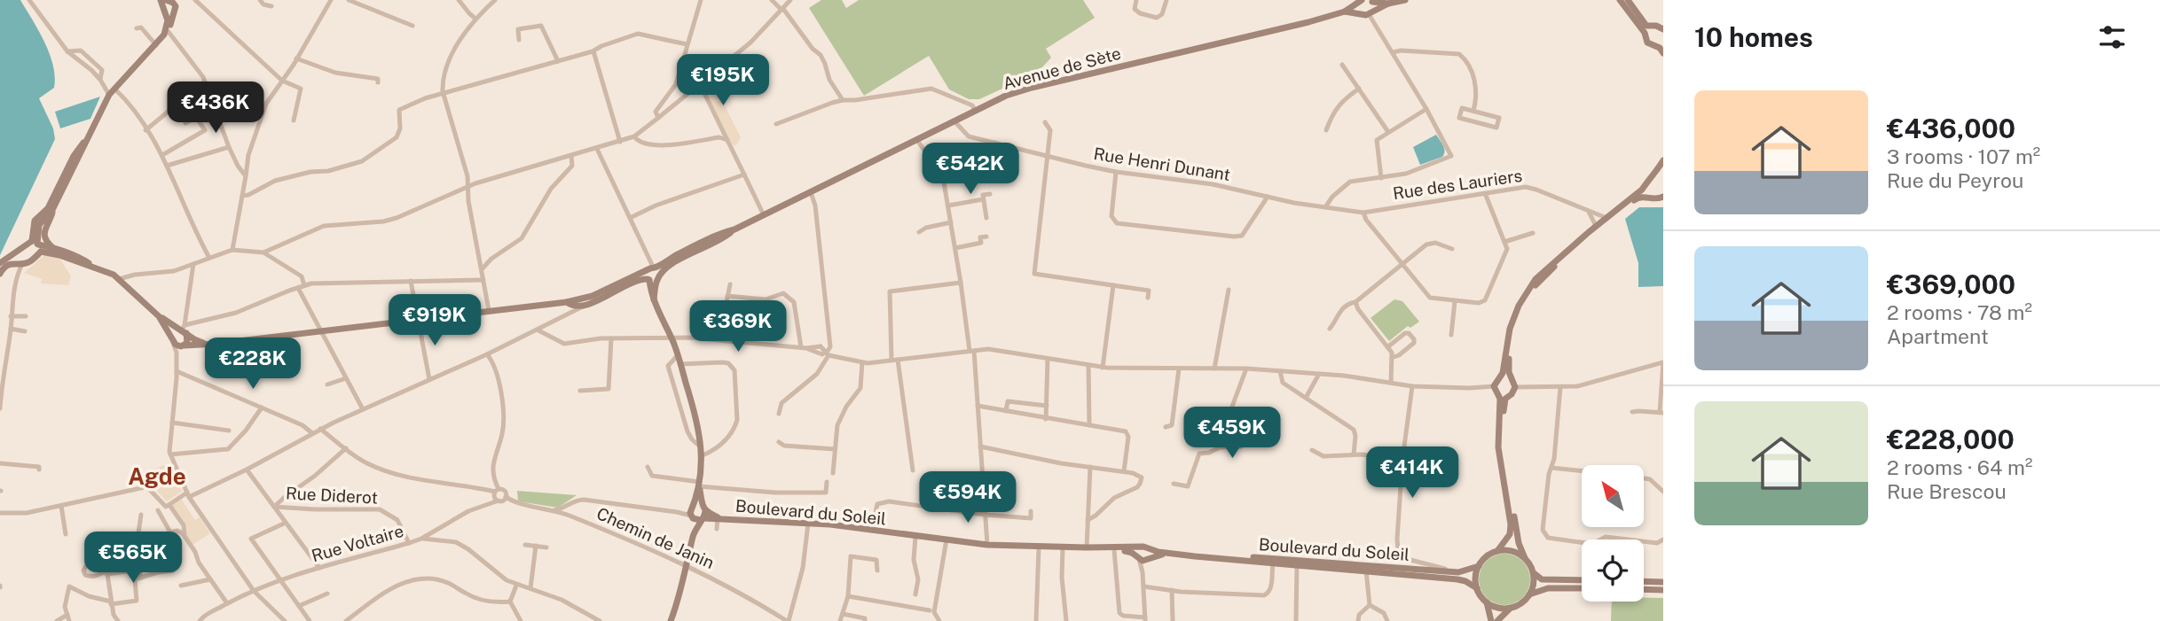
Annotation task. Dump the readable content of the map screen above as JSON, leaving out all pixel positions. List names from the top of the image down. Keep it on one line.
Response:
{"streets":{"main road":["Avenue de Sète","Boulevard du Soleil"],"street":["Rue Henri Dunant","Rue des Lauriers","Rue Diderot","Chemin de Janin","Rue Voltaire"]},"crossings":[["Avenue de Sète","Rue Henri Dunant"],["Rue Henri Dunant","Rue des Lauriers"],["Rue Diderot","Rue Voltaire"],["Boulevard du Soleil","Chemin de Janin"],["Chemin de Janin","Rue Voltaire"]],"districts":["Agde"],"north":"top left","page":{"heading":"10 homes","price":["€195K","€436K","€542K","€919K","€369K","€228K","€459K","€414K","€594K","€565K"],"list":[{"name":"€436,000","note":"3 rooms · 107 m² · Rue du Peyrou"},{"name":"€369,000","note":"2 rooms · 78 m² · Apartment"},{"name":"€228,000","note":"2 rooms · 64 m² · Rue Brescou"}]}}
